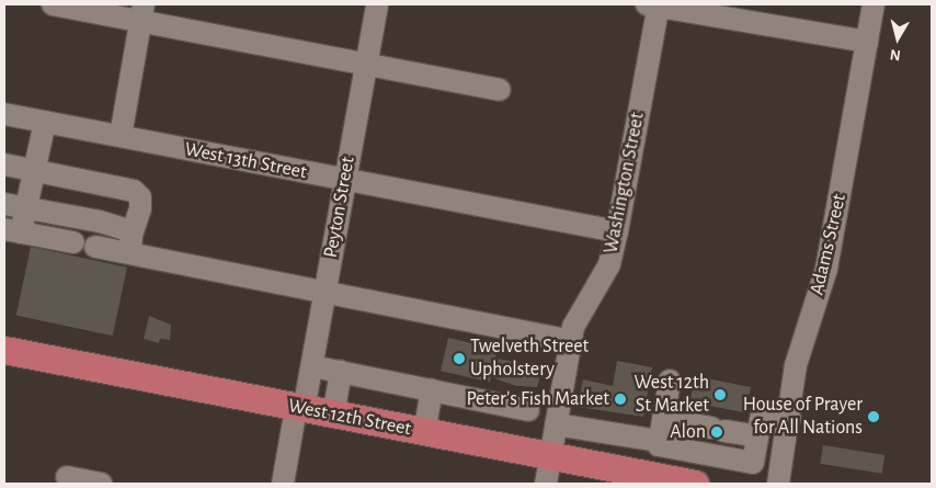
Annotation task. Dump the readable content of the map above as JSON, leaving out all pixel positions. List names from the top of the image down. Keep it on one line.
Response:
{"streets":{"main road":["West 12th Street"],"street":["West 13th Street","Washington Street","Peyton Street","Adams Street"]},"crossings":[["West 13th Street","Washington Street"],["West 13th Street","Peyton Street"],["Washington Street","West 12th Street"],["Peyton Street","West 12th Street"]],"places":["Twelveth Street Upholstery","West 12th St Market","Peter's Fish Market","House of Prayer for All Nations","Alon"],"north":"bottom"}
